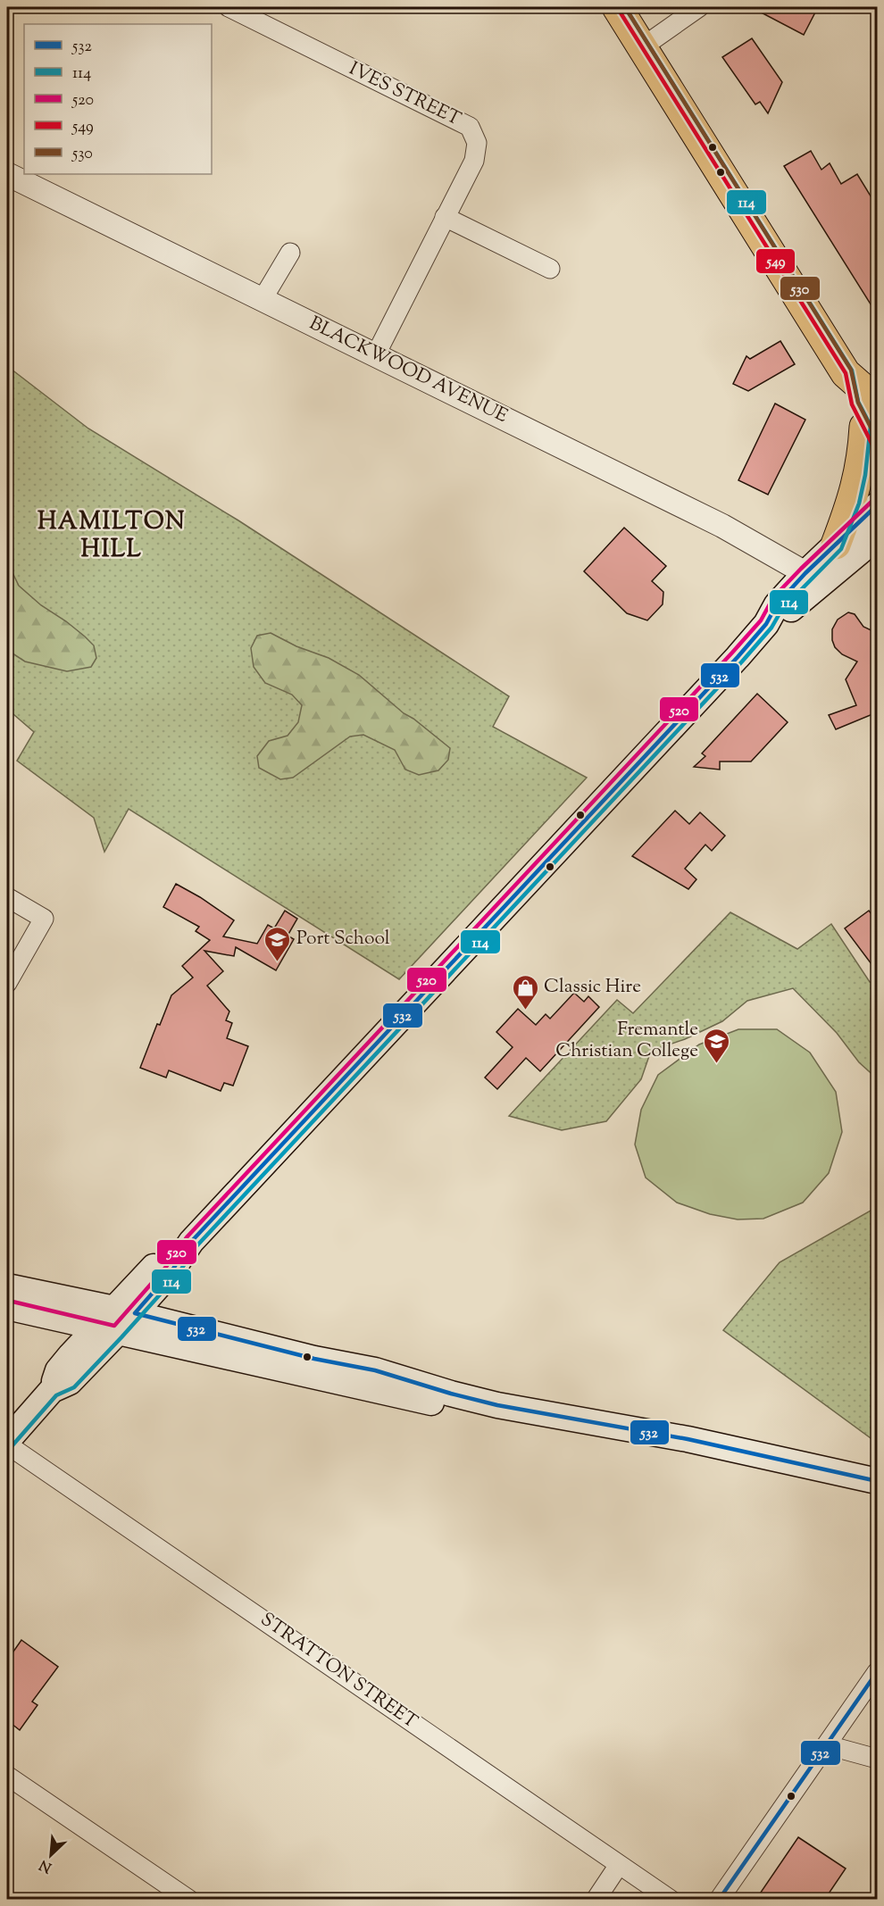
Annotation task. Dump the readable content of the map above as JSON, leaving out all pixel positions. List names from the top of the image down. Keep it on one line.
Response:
{"streets":{"street":["IVES STREET","BLACKWOOD AVENUE","STRATTON STREET"]},"crossings":[["IVES STREET","BLACKWOOD AVENUE"]],"districts":["HAMILTON HILL"],"places":{"school or university":["Port School","Fremantle Christian College"],"shop":["Classic Hire"]},"lines":["transit line 114","transit line 549","transit line 530","transit line 520","transit line 532"],"legend":["532","114","520","549","530"],"north":"bottom left"}
